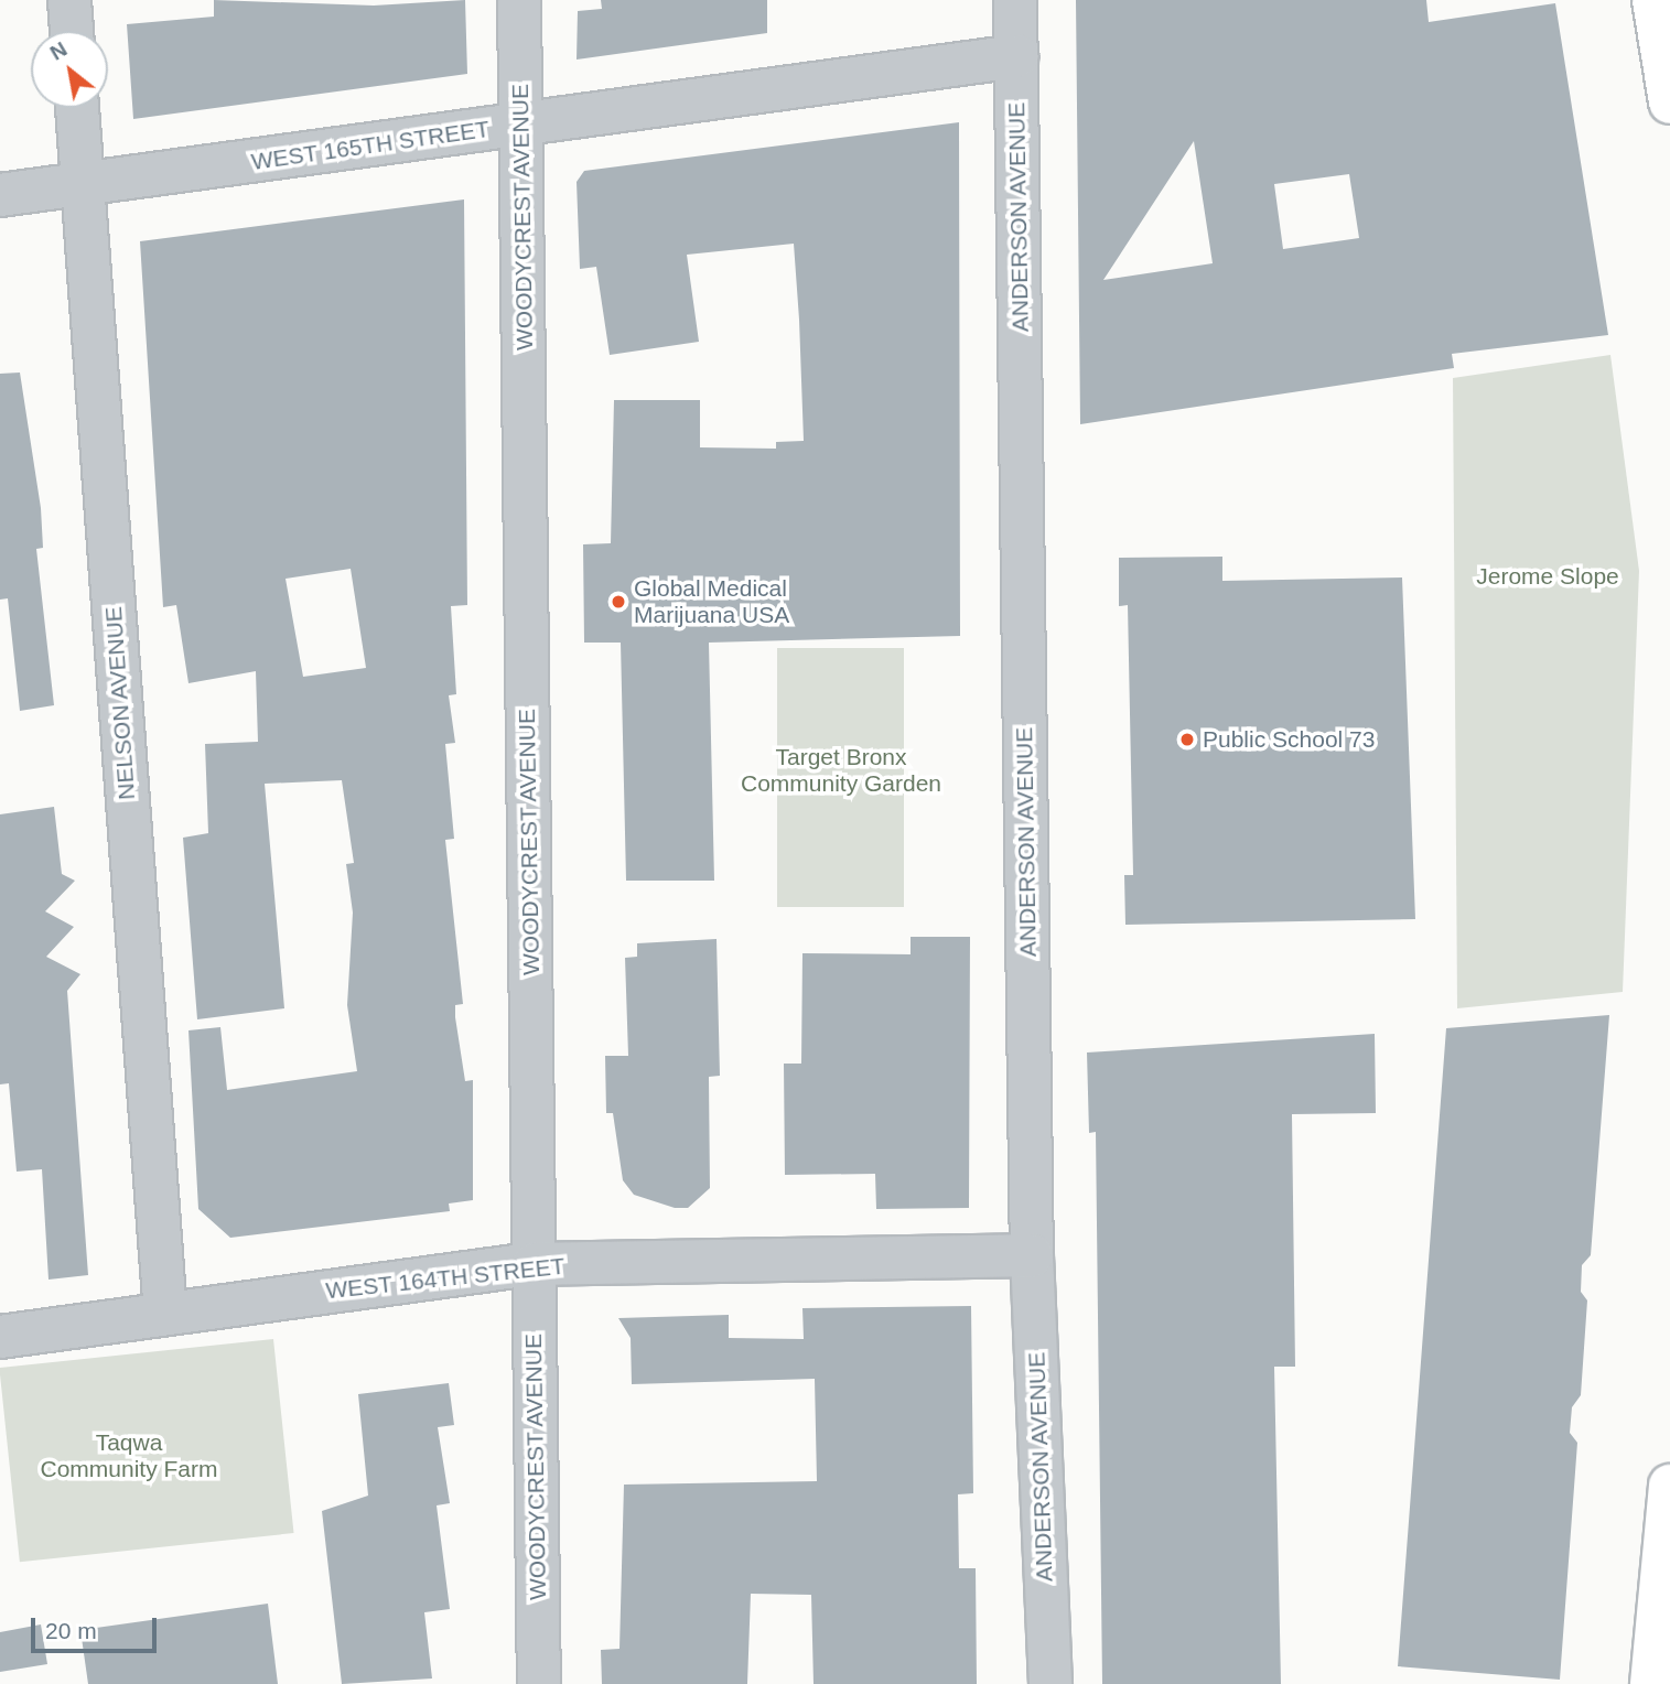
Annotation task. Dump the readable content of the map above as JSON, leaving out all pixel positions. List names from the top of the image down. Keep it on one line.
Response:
{"streets":{"street":["WEST 165TH STREET","WOODYCREST AVENUE","ANDERSON AVENUE","NELSON AVENUE","WEST 164TH STREET"]},"crossings":[["WEST 165TH STREET","WOODYCREST AVENUE"],["WEST 165TH STREET","ANDERSON AVENUE"],["WEST 165TH STREET","NELSON AVENUE"],["WOODYCREST AVENUE","WEST 164TH STREET"],["ANDERSON AVENUE","WEST 164TH STREET"],["NELSON AVENUE","WEST 164TH STREET"]],"parks":["Jerome Slope","Target Bronx Community Garden","Taqwa Community Farm"],"places":["Global Medical Marijuana USA","Public School 73"],"scale_bar":"20 m","north":"top left"}
